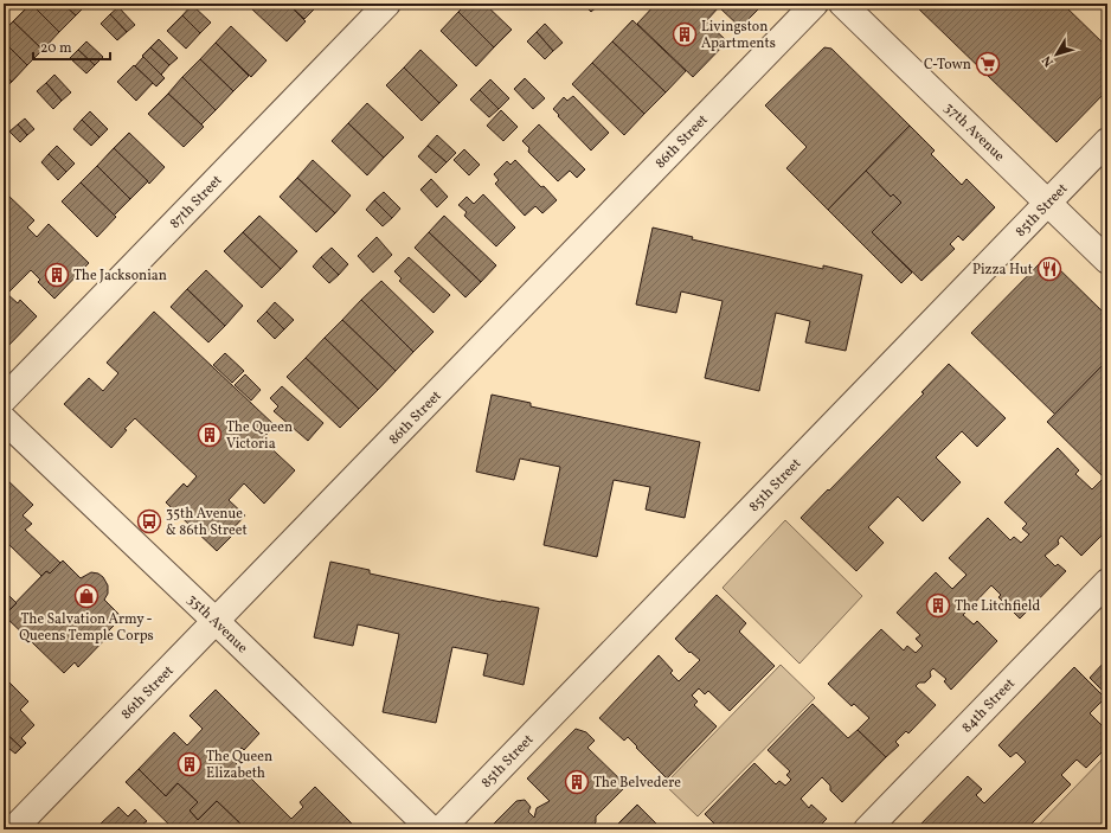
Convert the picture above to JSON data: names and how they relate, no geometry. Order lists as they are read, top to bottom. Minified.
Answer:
{"streets":{"street":["37th Avenue","86th Street","87th Street","85th Street","35th Avenue","84th Street"]},"crossings":[["37th Avenue","85th Street"],["86th Street","35th Avenue"]],"places":{"building":["Livingston Apartments","The Jacksonian","The Queen Victoria","The Litchfield","The Queen Elizabeth","The Belvedere"],"supermarket":["C-Town"],"restaurant":["Pizza Hut"],"bus stop":["35th Avenue & 86th Street"],"shop":["The Salvation Army - Queens Temple Corps"]},"scale_bar":"20 m","north":"bottom left"}
